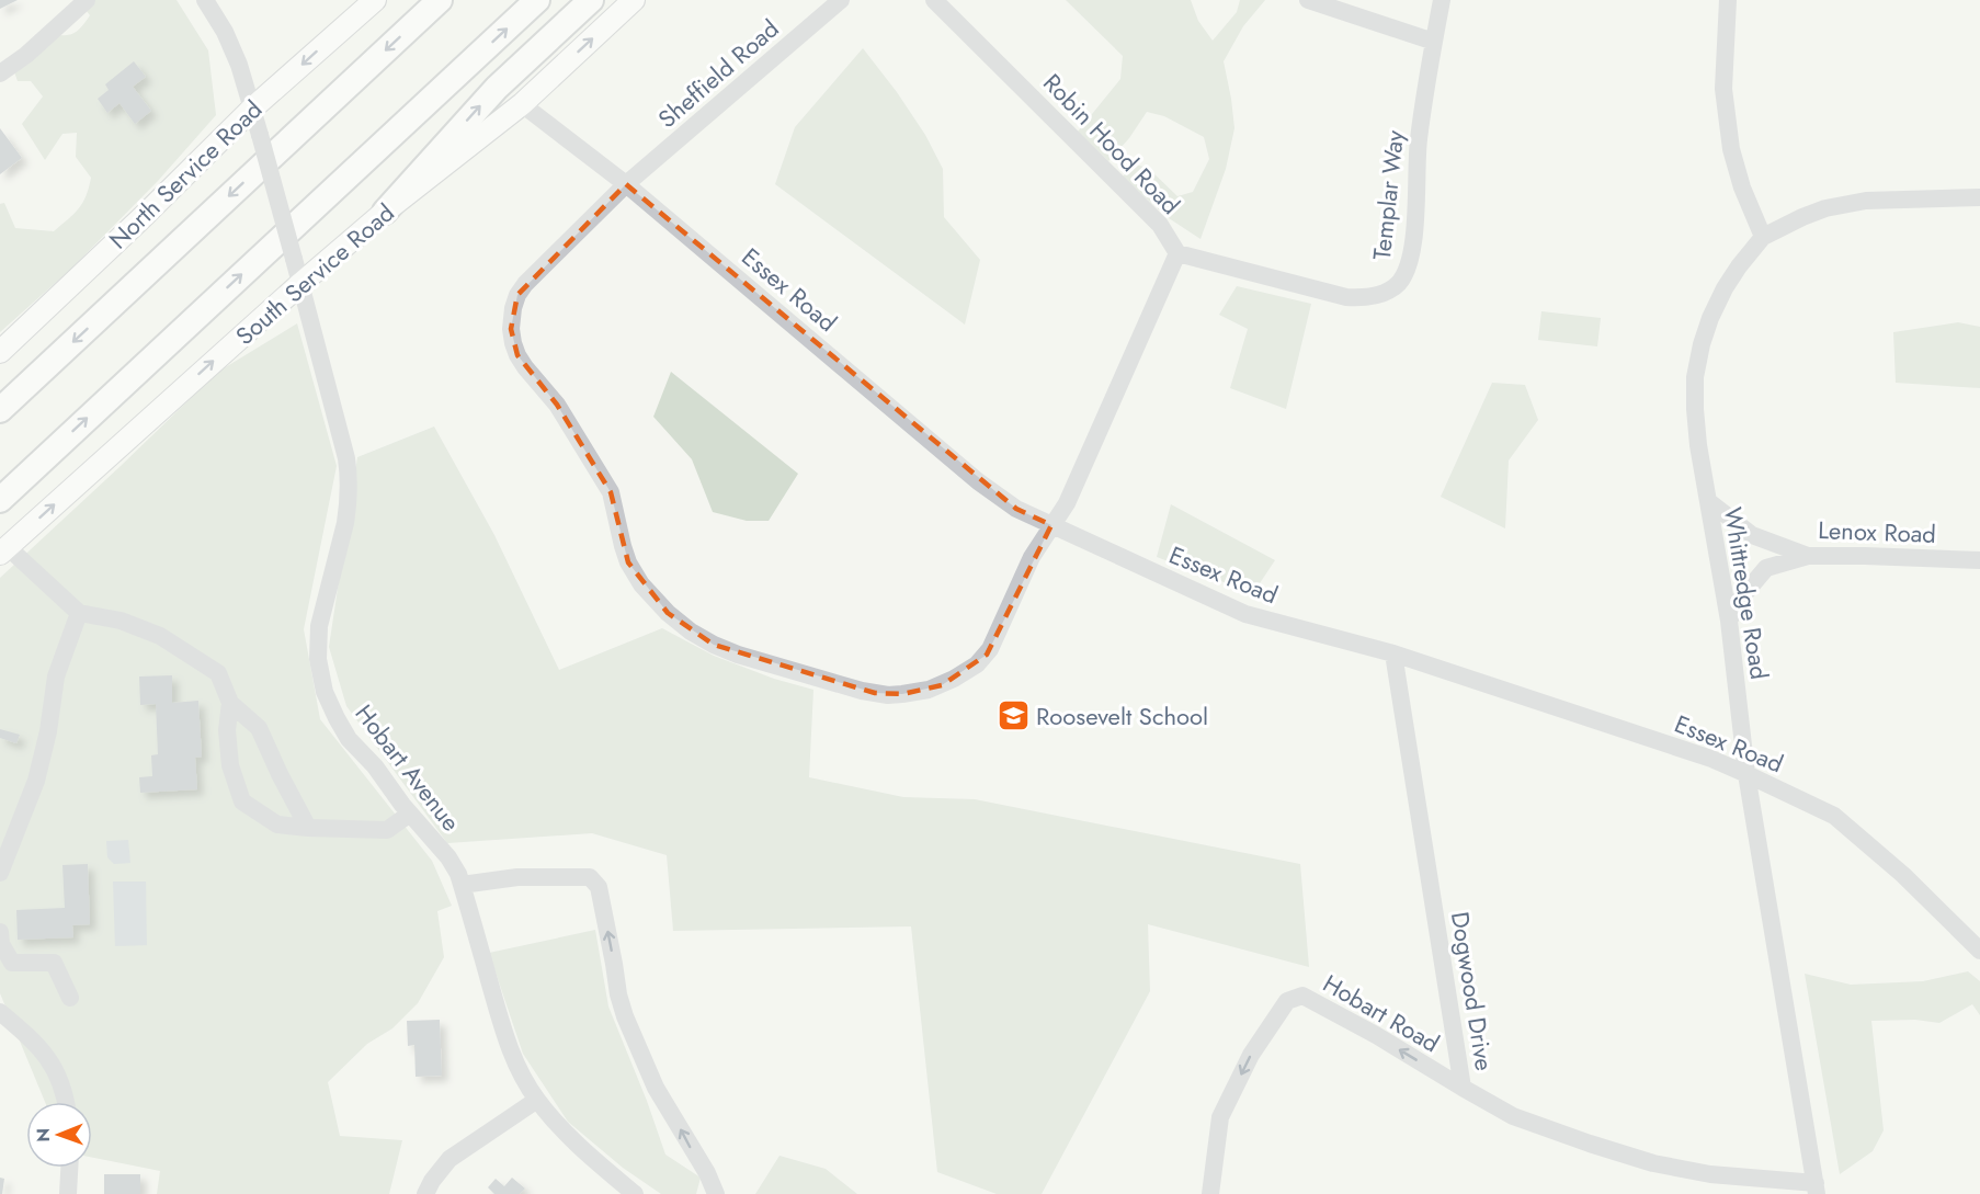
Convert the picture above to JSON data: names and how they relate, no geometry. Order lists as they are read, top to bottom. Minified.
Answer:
{"streets":{"main road":["North Service Road","South Service Road"],"street":["Sheffield Road","Robin Hood Road","Templar Way","Essex Road","Lenox Road","Whittredge Road","Hobart Avenue","Dogwood Drive","Hobart Road"]},"crossings":[["Sheffield Road","Robin Hood Road"],["Sheffield Road","Essex Road"],["Robin Hood Road","Templar Way"],["Robin Hood Road","Essex Road"],["North Service Road","Hobart Avenue"],["South Service Road","Essex Road"],["South Service Road","Hobart Avenue"],["Essex Road","Whittredge Road"],["Essex Road","Dogwood Drive"],["Lenox Road","Whittredge Road"],["Whittredge Road","Dogwood Drive"],["Dogwood Drive","Hobart Road"]],"one_way":["South Service Road"],"places":{"school or university":["Roosevelt School"]},"north":"left"}
